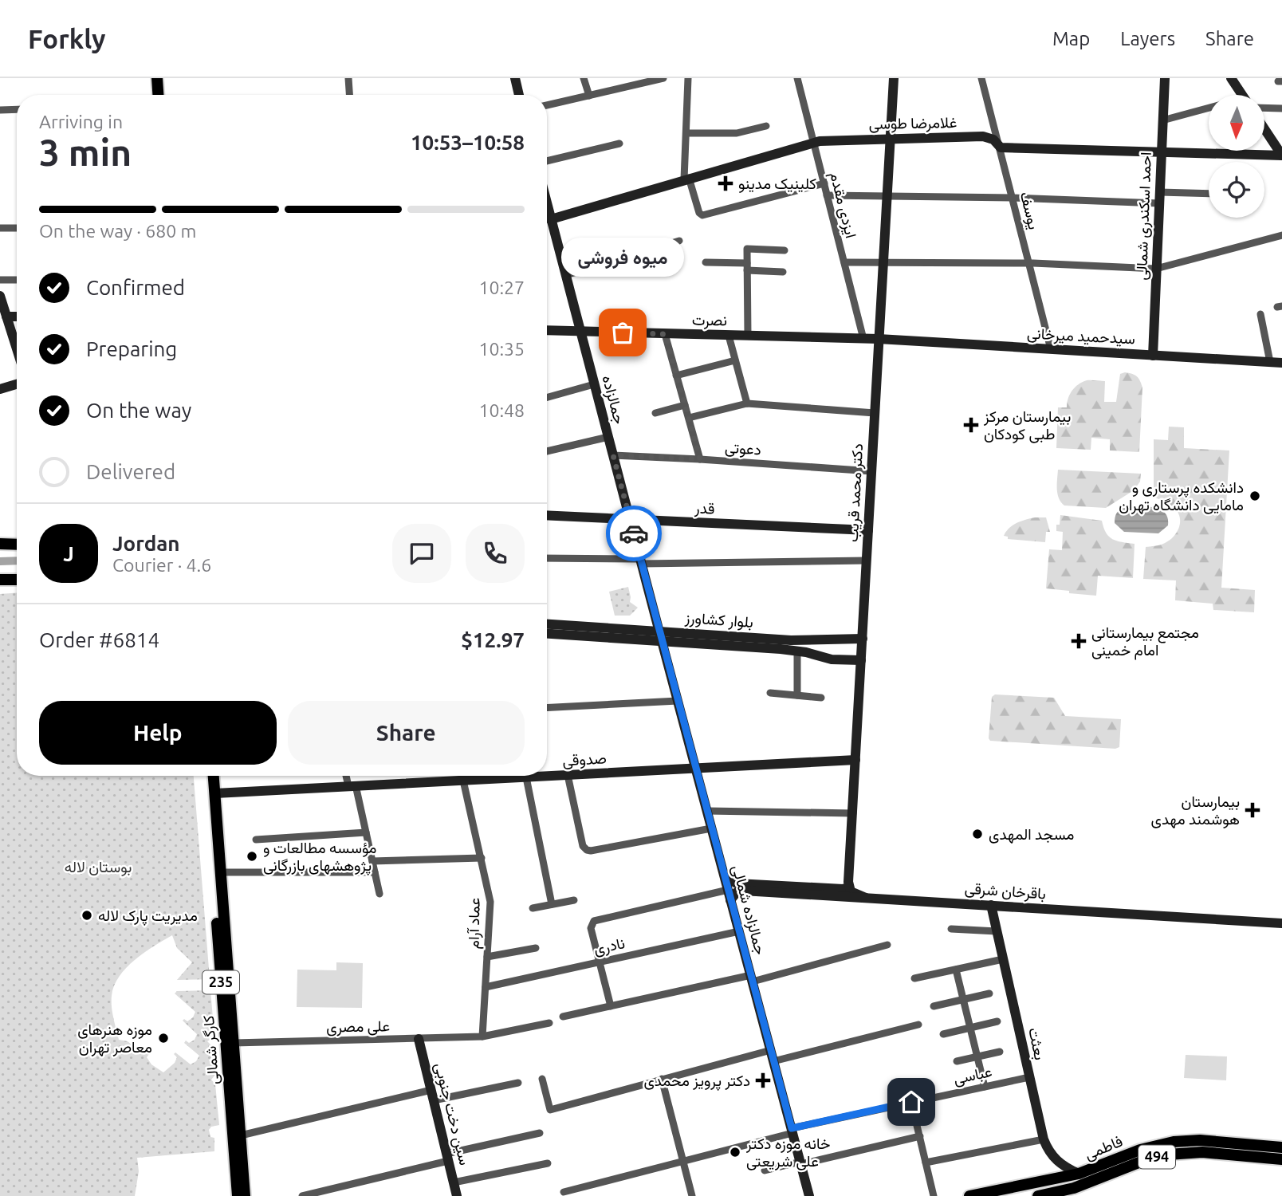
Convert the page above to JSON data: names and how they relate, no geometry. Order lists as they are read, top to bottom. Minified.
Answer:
{"streets":{"main road":["غلامرضا طوسی","احمد اسکندری شمالی","نصرت","سیدحمید میرخانی","جمالزاده","دکتر محمد قریب","قدر","بلوار کشاورز","صدوقی","باقرخان شرقی","جمالزاده شمالی","235","بعثت","کارگر شمالی","سین دخت جنوبی","فاطمی","494"],"street":["ایزدی مقدم","یوسف","دعوتی","عماد آرام","نادری","علی مصری","عباسی"]},"crossings":[["غلامرضا طوسی","ایزدی مقدم"],["غلامرضا طوسی","یوسف"],["غلامرضا طوسی","احمد اسکندری شمالی"],["غلامرضا طوسی","دکتر محمد قریب"],["ایزدی مقدم","نصرت"],["یوسف","سیدحمید میرخانی"],["احمد اسکندری شمالی","سیدحمید میرخانی"],["نصرت","سیدحمید میرخانی"],["نصرت","جمالزاده"],["نصرت","دکتر محمد قریب"],["سیدحمید میرخانی","دکتر محمد قریب"],["جمالزاده","دعوتی"],["جمالزاده","قدر"],["جمالزاده","بلوار کشاورز"],["جمالزاده","جمالزاده شمالی"],["دعوتی","دکتر محمد قریب"],["دکتر محمد قریب","قدر"],["دکتر محمد قریب","بلوار کشاورز"],["دکتر محمد قریب","صدوقی"],["بلوار کشاورز","جمالزاده شمالی"],["صدوقی","جمالزاده شمالی"],["صدوقی","عماد آرام"],["صدوقی","کارگر شمالی"],["باقرخان شرقی","جمالزاده شمالی"],["باقرخان شرقی","بعثت"],["جمالزاده شمالی","نادری"],["جمالزاده شمالی","عباسی"],["عماد آرام","نادری"],["عماد آرام","علی مصری"],["علی مصری","کارگر شمالی"],["علی مصری","سین دخت جنوبی"],["بعثت","عباسی"],["بعثت","فاطمی"]],"parks":["بوستان لاله"],"places":{"health":["کلینیک مدینو","بیمارستان مرکز طبی کودکان","مجتمع بیمارستانی امام خمینی","بیمارستان هوشمند مهدی","دکتر پرویز محمدی"],"other":["میوه فروشی","دانشکده پرستاری و مامایی دانشگاه تهران","مسجد المهدی","مؤسسه مطالعات و پژوهشهای بازرگانی","مدیریت پارک لاله","موزه هنرهای معاصر تهران","خانه موزه دکتر علی شریعتی"]},"north":"bottom","page":{"header":"Forkly","nav":["Map","Layers","Share"],"heading":["3 min","Arriving in","10:53–10:58"],"panel":["Jordan","Courier · 4.6","Order #6814","$12.97"],"bar":"On the way · 680 m","bubble":"میوه فروشی","list":[["Confirmed","10:27"],["Preparing","10:35"],["On the way","10:48"],"Delivered"],"round":"J","buttons":["Help","Share"]}}
